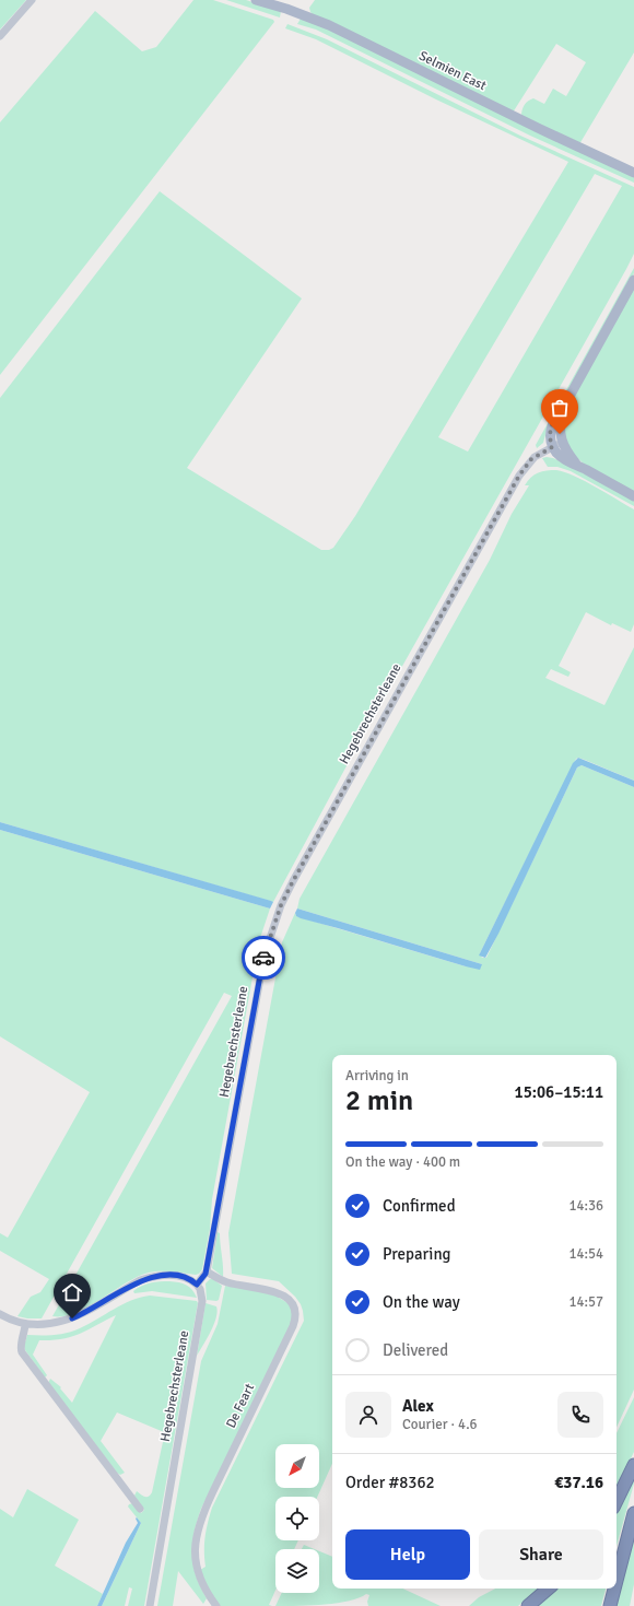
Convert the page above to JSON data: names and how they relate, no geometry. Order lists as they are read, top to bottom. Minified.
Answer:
{"streets":{"main road":["Selmien East"],"street":["Hegebrechsterleane","De Feart"]},"crossings":[["Hegebrechsterleane","De Feart"]],"north":"bottom left","page":{"heading":["2 min","Arriving in","15:06–15:11"],"panel":["Alex","Courier · 4.6","Order #8362","€37.16"],"bar":"On the way · 400 m","list":[["Confirmed","14:36"],["Preparing","14:54"],["On the way","14:57"],"Delivered"],"buttons":["Help","Share"]}}
